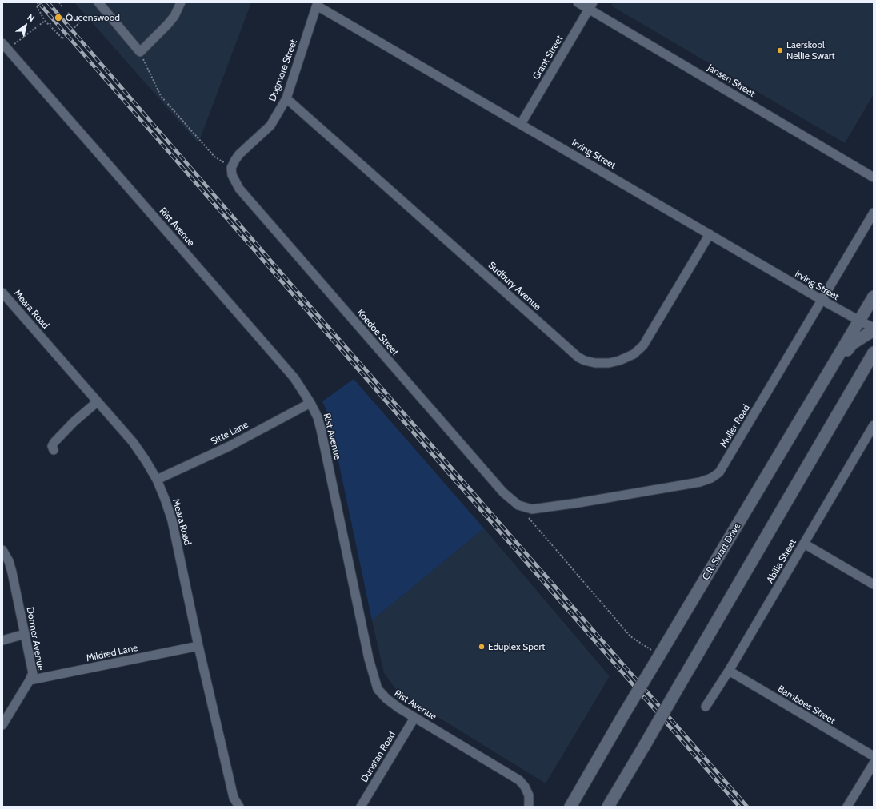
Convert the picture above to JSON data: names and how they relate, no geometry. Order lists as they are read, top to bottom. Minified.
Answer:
{"streets":{"main road":["C.R. Swart Drive"],"street":["Grant Street","Dugmore Street","Jansen Street","Irving Street","Rist Avenue","Sudbury Avenue","Meara Road","Koedoe Street","Muller Road","Sitte Lane","Abilia Street","Dormer Avenue","Mildred Lane","Bamboes Street","Dunstan Road"]},"crossings":[["Grant Street","Jansen Street"],["Grant Street","Irving Street"],["Dugmore Street","Irving Street"],["Dugmore Street","Sudbury Avenue"],["Dugmore Street","Koedoe Street"],["Irving Street","Sudbury Avenue"],["Irving Street","Muller Road"],["Irving Street","C.R. Swart Drive"],["Rist Avenue","Sitte Lane"],["Rist Avenue","Dunstan Road"],["Meara Road","Sitte Lane"],["Meara Road","Mildred Lane"],["Koedoe Street","Muller Road"],["Abilia Street","Bamboes Street"],["Dormer Avenue","Mildred Lane"]],"places":["Queenswood","Laerskool Nellie Swart","Eduplex Sport"],"north":"top right"}
